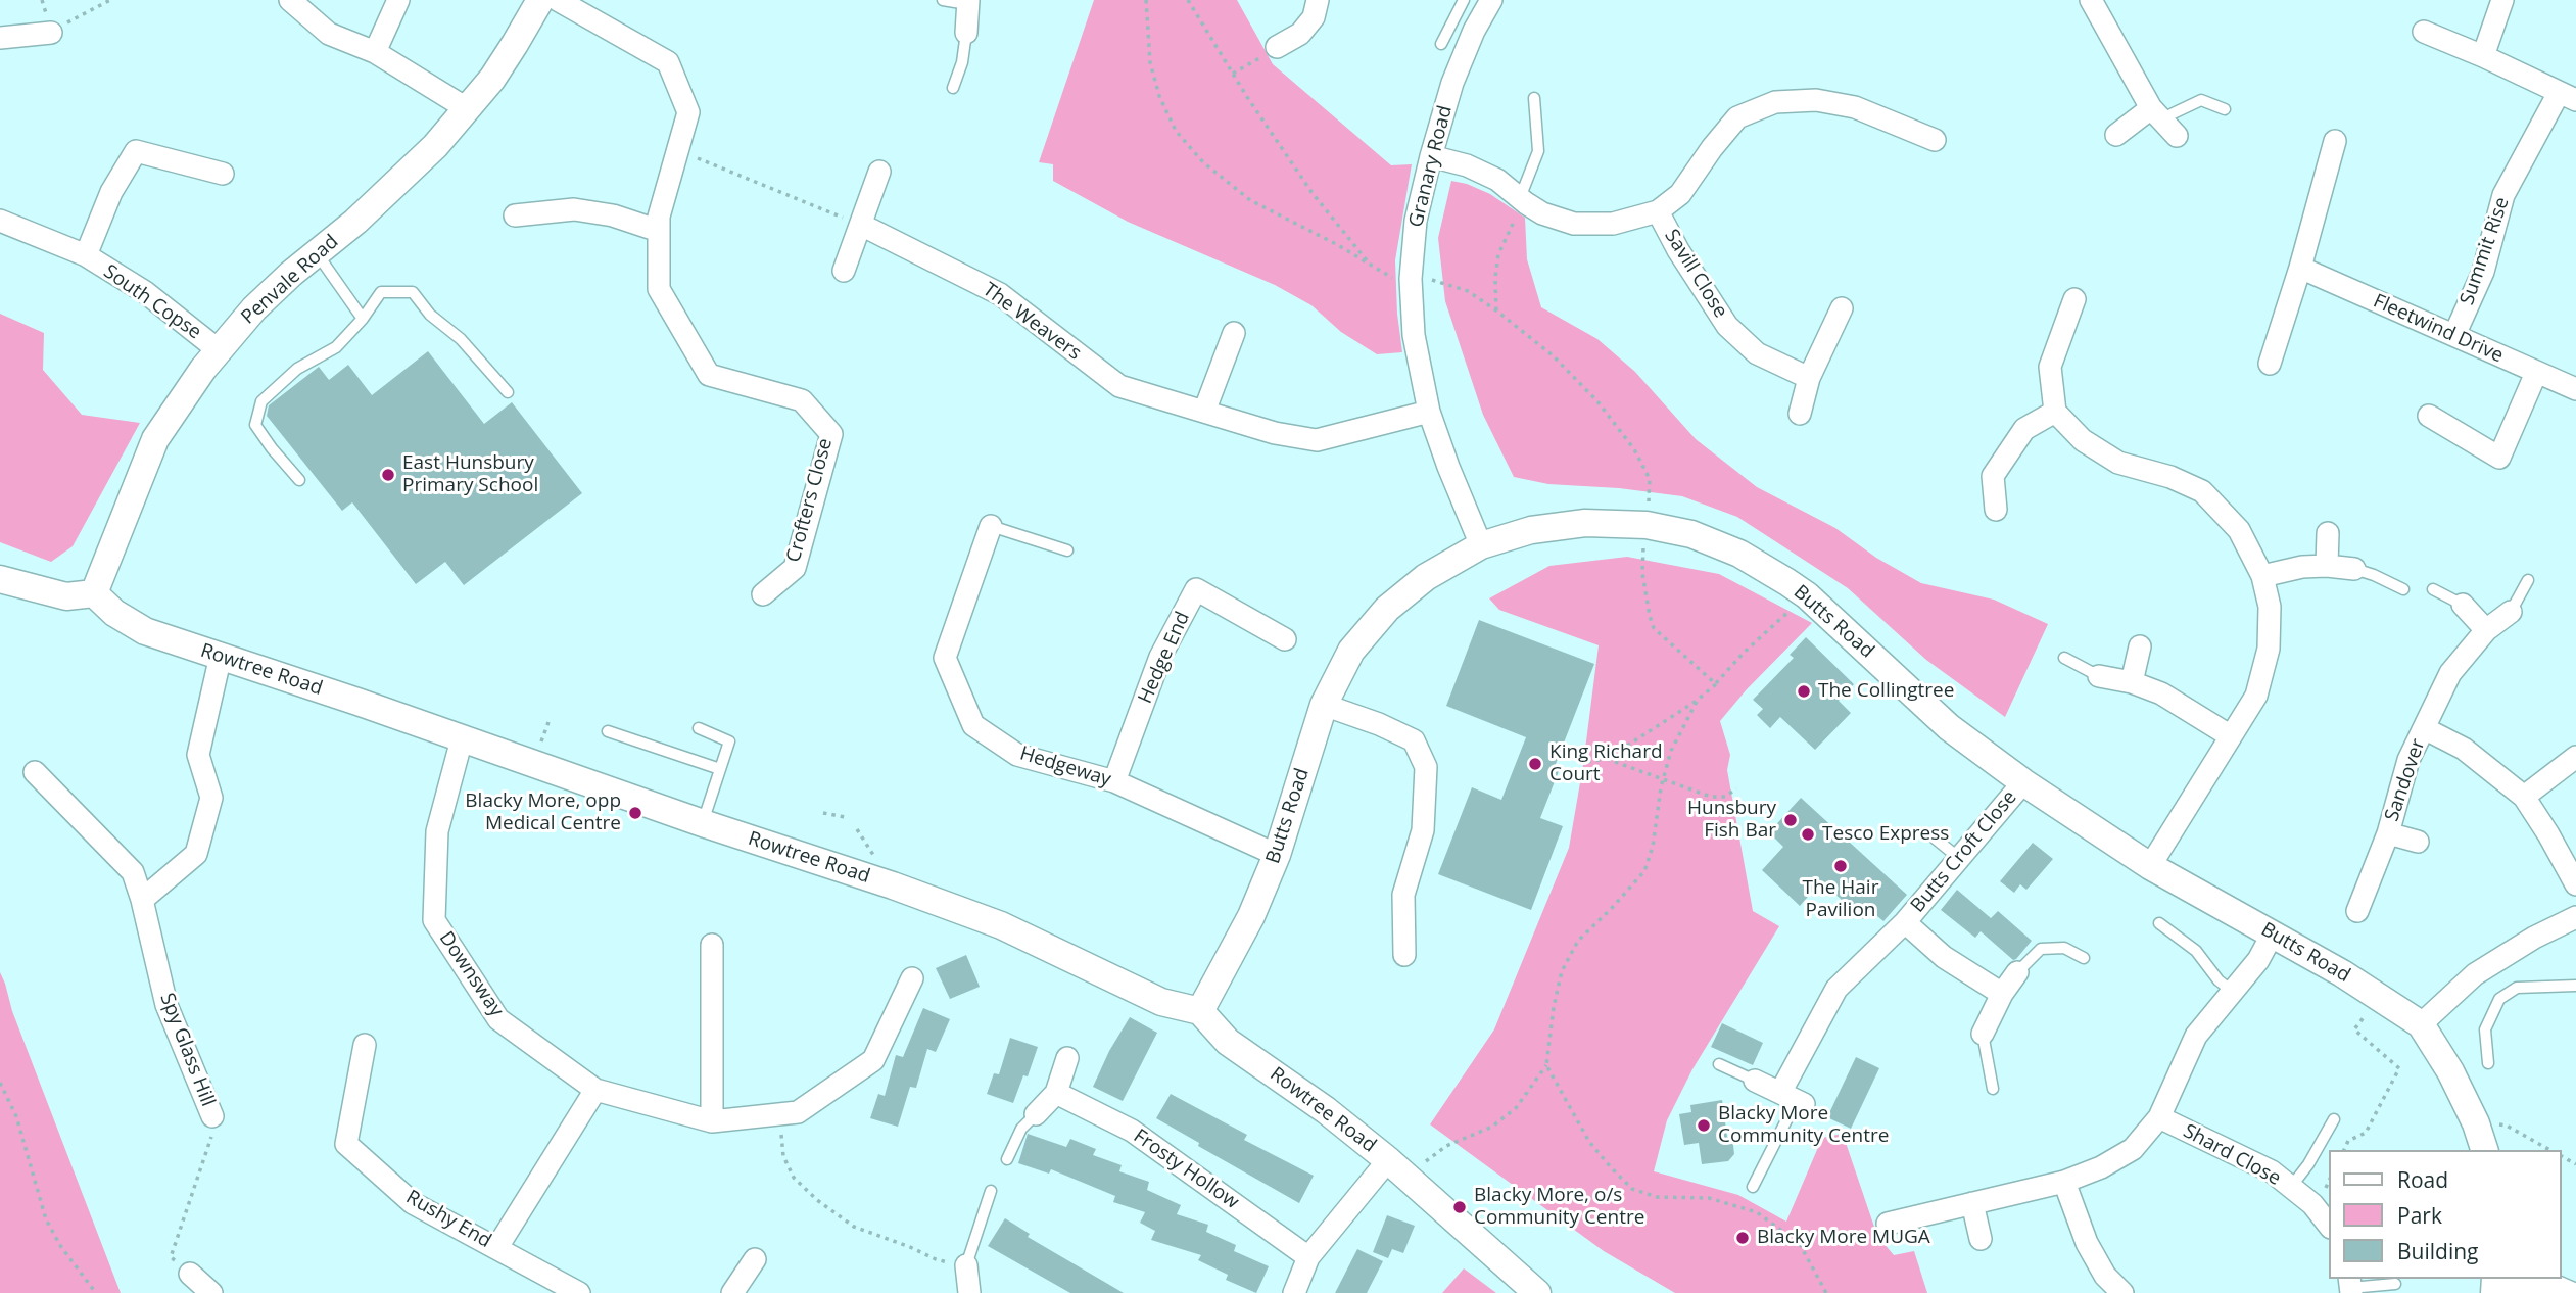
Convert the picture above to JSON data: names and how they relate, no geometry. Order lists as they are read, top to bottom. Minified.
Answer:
{"streets":{"street":["Granary Road","Summit Rise","Savill Close","Penvale Road","South Copse","The Weavers","Fleetwind Drive","Crofters Close","Butts Road","Hedge End","Rowtree Road","Hedgeway","Sandover","Butts Croft Close","Downsway","Spy Glass Hill","Shard Close","Frosty Hollow","Rushy End"]},"crossings":[["Granary Road","The Weavers"],["Granary Road","Butts Road"],["Summit Rise","Fleetwind Drive"],["Penvale Road","South Copse"],["Penvale Road","Rowtree Road"],["Butts Road","Rowtree Road"],["Butts Road","Hedgeway"],["Butts Road","Butts Croft Close"],["Hedge End","Hedgeway"],["Rowtree Road","Downsway"],["Downsway","Rushy End"]],"places":["East Hunsbury Primary School","The Collingtree","King Richard Court","Blacky More, opp Medical Centre","Hunsbury Fish Bar","Tesco Express","The Hair Pavilion","Blacky More Community Centre","Blacky More, o/s Community Centre","Blacky More MUGA"],"legend":["Road","Park","Building"]}
